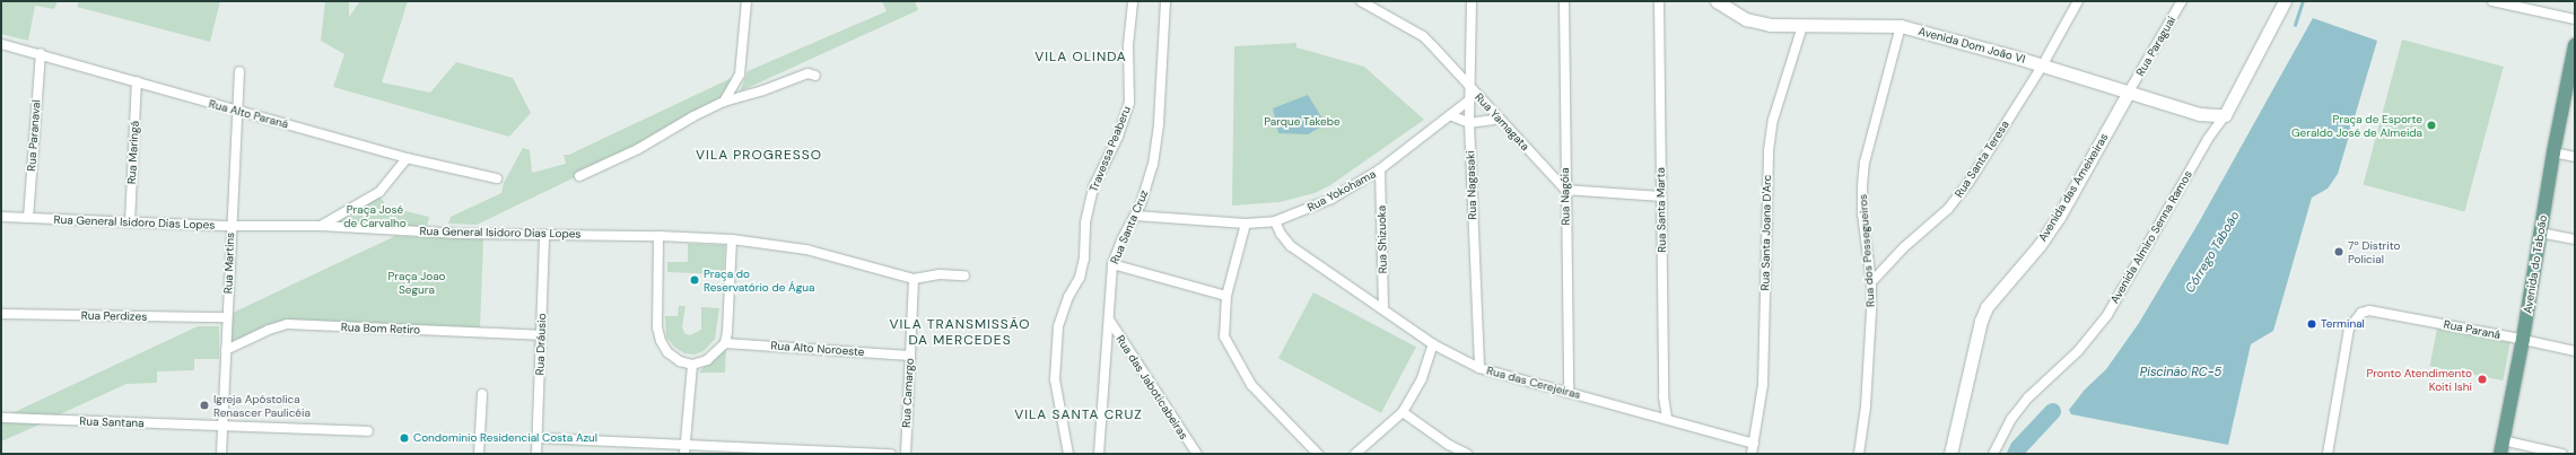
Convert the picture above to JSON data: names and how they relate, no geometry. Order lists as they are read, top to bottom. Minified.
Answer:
{"streets":{"main road":["Avenida do Taboão"],"street":["Avenida Dom João VI","Rua Paraguai","Rua Alto Paraná","Rua Yamagata","Rua Paranaval","Travessa Peaberu","Rua Maringá","Rua Santa Teresa","Rua Nagasaki","Avenida das Ameixeiras","Rua Yokohama","Rua Nagóia","Rua Santa Marta","Rua General Isidoro Dias Lopes","Rua Santa Cruz","Rua Santa Joana D'Arc","Avenida Almiro Senna Ramos","Rua Shizuoka","Rua dos Pessegueiros","Rua Martins","Rua Perdizes","Rua Bom Retiro","Rua Paraná","Rua Dráusio","Rua Alto Noroeste","Rua das Cerejeiras","Rua das Jaboticabeiras","Rua Camargo","Rua Santana"]},"crossings":[["Avenida Dom João VI","Rua Paraguai"],["Avenida Dom João VI","Rua Santa Teresa"],["Avenida Dom João VI","Avenida das Ameixeiras"],["Avenida Dom João VI","Rua Santa Joana D'Arc"],["Avenida Dom João VI","Avenida Almiro Senna Ramos"],["Avenida Dom João VI","Rua dos Pessegueiros"],["Rua Paraguai","Avenida das Ameixeiras"],["Rua Alto Paraná","Rua Paranaval"],["Rua Alto Paraná","Rua Maringá"],["Rua Alto Paraná","Rua Martins"],["Rua Yamagata","Rua Nagasaki"],["Rua Yamagata","Rua Nagóia"],["Rua Paranaval","Rua General Isidoro Dias Lopes"],["Rua Maringá","Rua General Isidoro Dias Lopes"],["Rua Santa Teresa","Rua dos Pessegueiros"],["Rua Nagasaki","Rua Yokohama"],["Rua Nagasaki","Rua das Cerejeiras"],["Rua Yokohama","Rua Santa Cruz"],["Rua Yokohama","Rua Shizuoka"],["Rua Yokohama","Rua das Cerejeiras"],["Rua Nagóia","Rua das Cerejeiras"],["Rua Santa Marta","Rua das Cerejeiras"],["Rua General Isidoro Dias Lopes","Rua Martins"],["Rua General Isidoro Dias Lopes","Rua Dráusio"],["Rua General Isidoro Dias Lopes","Rua Camargo"],["Rua Santa Cruz","Rua das Jaboticabeiras"],["Rua Santa Joana D'Arc","Rua das Cerejeiras"],["Rua Shizuoka","Rua das Cerejeiras"],["Rua Martins","Rua Perdizes"],["Rua Martins","Rua Bom Retiro"],["Rua Martins","Rua Santana"],["Avenida do Taboão","Rua Paraná"],["Rua Bom Retiro","Rua Dráusio"],["Rua Alto Noroeste","Rua Camargo"]],"districts":["VILA OLINDA","VILA PROGRESSO","VILA TRANSMISSÃO DA MERCEDES","VILA SANTA CRUZ"],"water":["Córrego Taboão","Piscinão RC-5"],"parks":["Parque Takebe","Praça José de Carvalho","Praça Joao Segura"],"places":["Praça de Esporte Geraldo José de Almeida","7º Distrito Policial","Praça do Reservatório de Água","Terminal","Pronto Atendimento Koiti Ishi","Igreja Apóstolica Renascer Paulicéia","Condominio Residencial Costa Azul"]}
